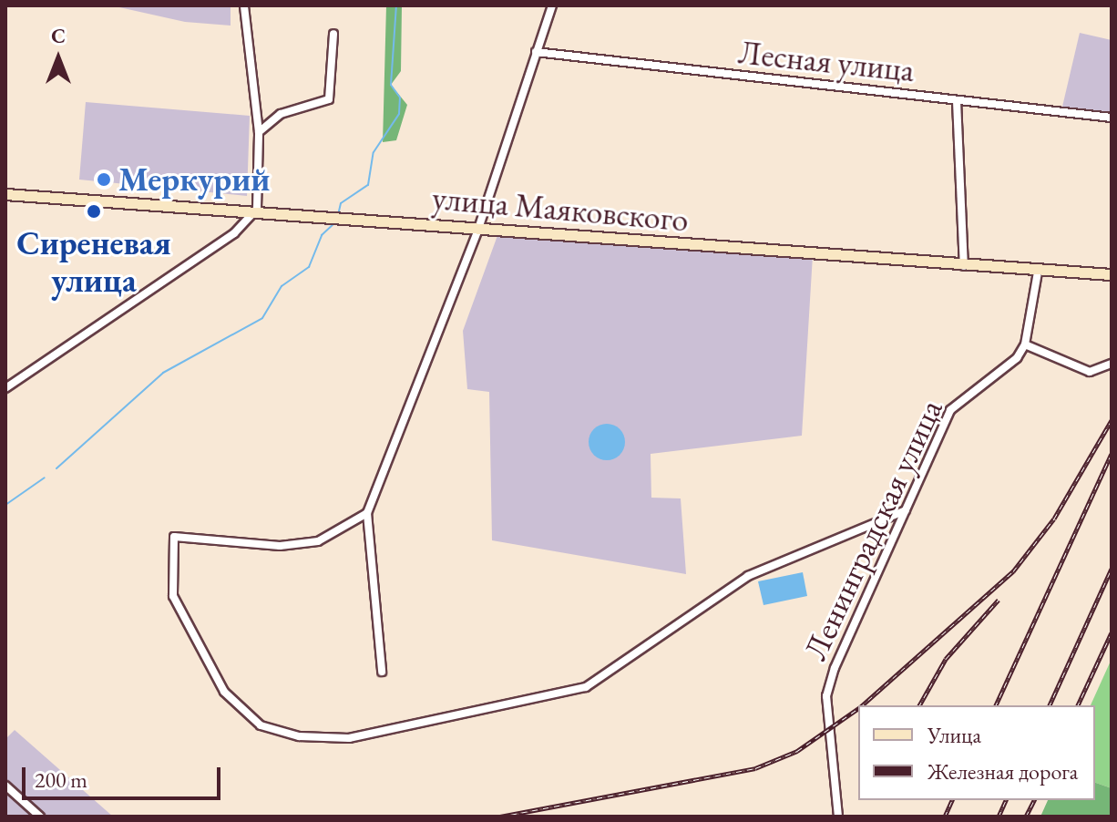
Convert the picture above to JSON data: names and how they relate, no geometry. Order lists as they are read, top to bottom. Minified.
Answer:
{"streets":{"street":["Лесная улица","улица Маяковского","Ленинградская улица"]},"places":["Меркурий","Сиреневая улица"],"legend":["Улица","Железная дорога"],"scale_bar":"200 m","north":"top"}
